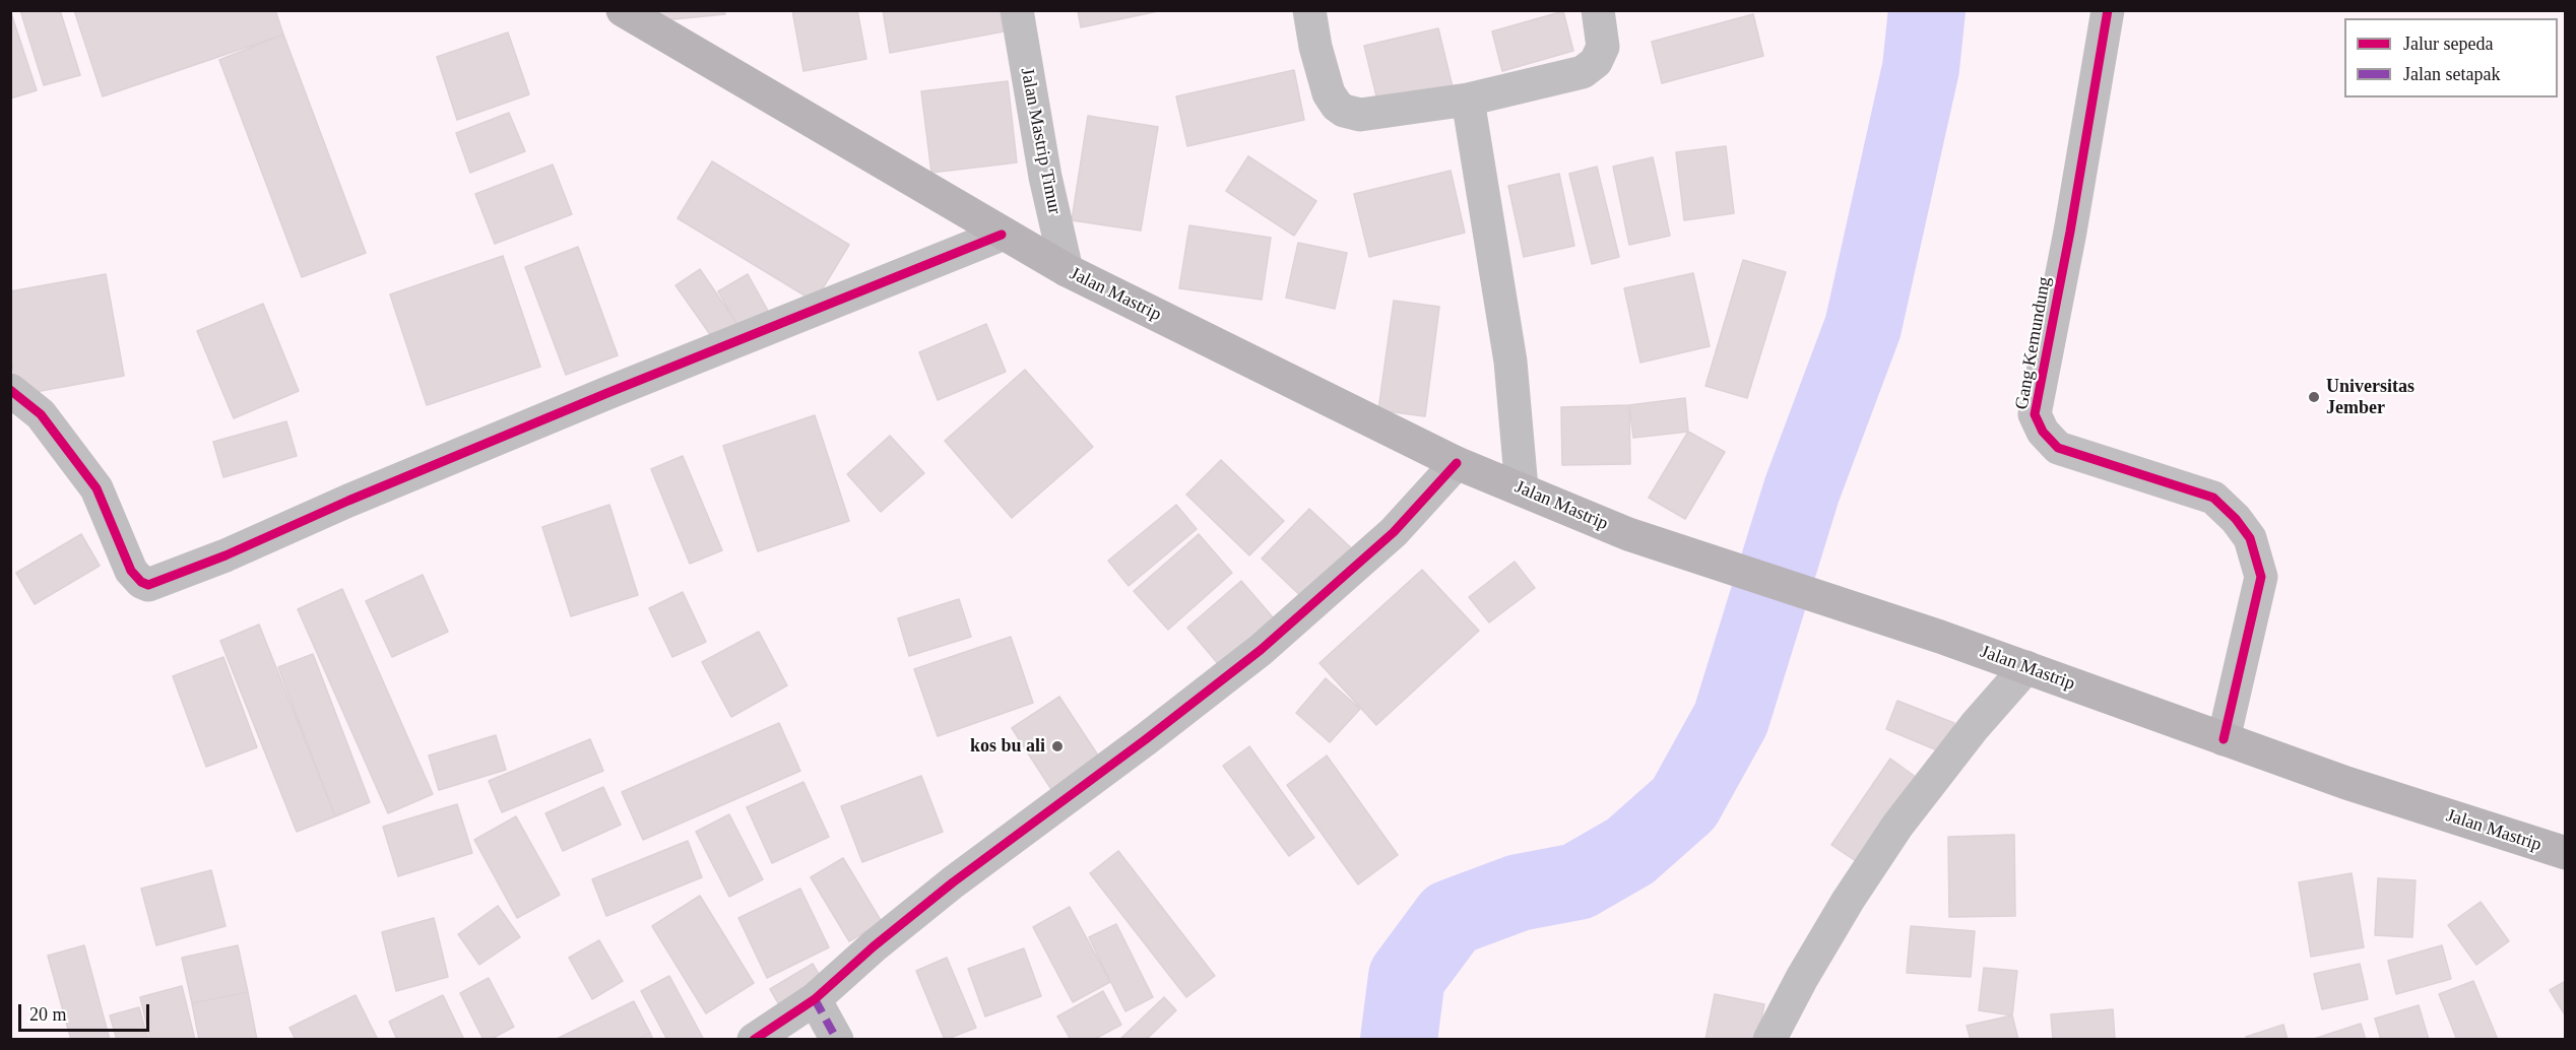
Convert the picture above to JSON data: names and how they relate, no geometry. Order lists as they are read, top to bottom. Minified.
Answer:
{"streets":{"main road":["Jalan Mastrip"],"street":["Jalan Mastrip Timur","Gang Kemundung"]},"crossings":[["Jalan Mastrip Timur","Jalan Mastrip"],["Jalan Mastrip","Gang Kemundung"]],"places":["Universitas Jember","kos bu ali"],"legend":["Jalur sepeda","Jalan setapak"],"scale_bar":"20 m"}
